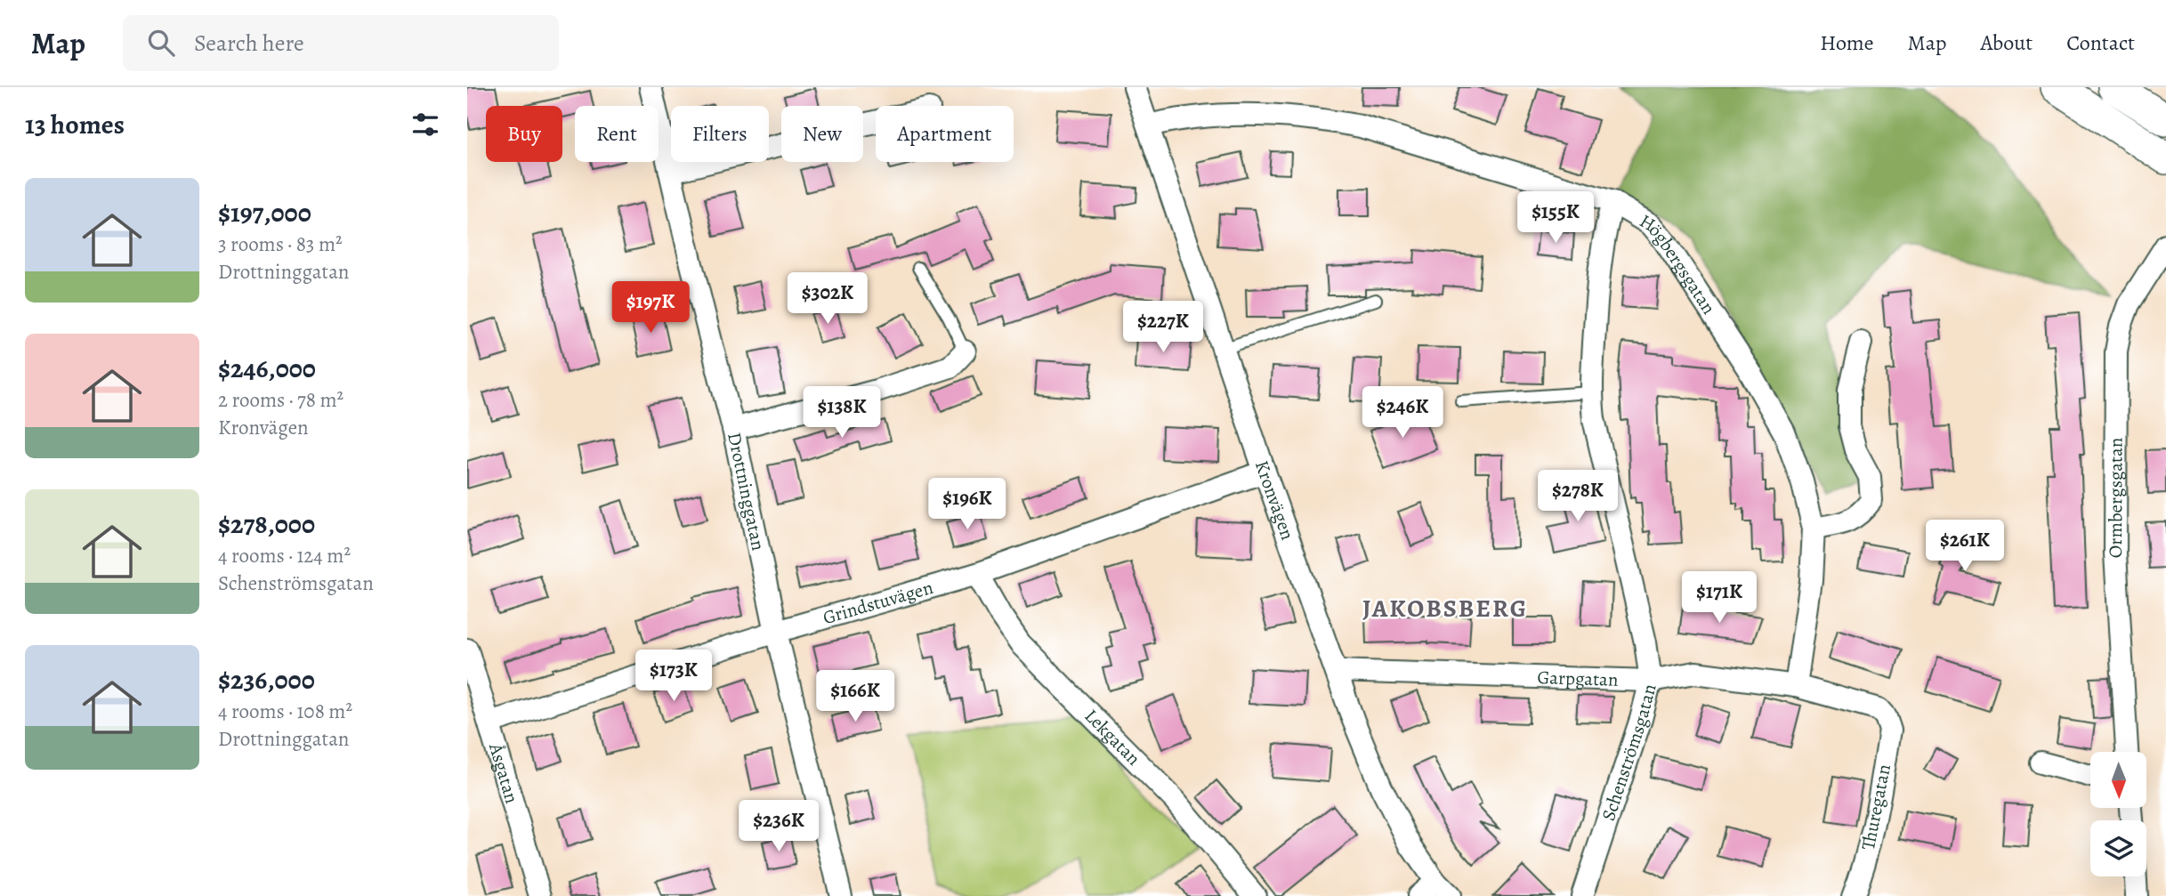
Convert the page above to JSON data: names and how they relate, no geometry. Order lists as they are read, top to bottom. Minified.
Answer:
{"streets":{"street":["Högbergsgatan","Drottninggatan","Ormbergsgatan","Kronvägen","Grindstuvägen","Garpgatan","Lekgatan","Schenströmsgatan","Åsgatan","Thuregatan"]},"crossings":[["Högbergsgatan","Kronvägen"],["Högbergsgatan","Garpgatan"],["Högbergsgatan","Schenströmsgatan"],["Drottninggatan","Grindstuvägen"],["Kronvägen","Grindstuvägen"],["Kronvägen","Garpgatan"],["Grindstuvägen","Lekgatan"],["Grindstuvägen","Åsgatan"],["Garpgatan","Schenströmsgatan"],["Garpgatan","Thuregatan"]],"districts":["JAKOBSBERG"],"north":"bottom","page":{"header":"Map","search":"Search here","nav":["Home","Map","About","Contact"],"heading":"13 homes","chip":["Buy","Rent","Filters","New","Apartment"],"list":[{"name":"$197,000","note":"3 rooms · 83 m² · Drottninggatan"},{"name":"$246,000","note":"2 rooms · 78 m² · Kronvägen"},{"name":"$278,000","note":"4 rooms · 124 m² · Schenströmsgatan"},{"name":"$236,000","note":"4 rooms · 108 m² · Drottninggatan"}],"price":["$155K","$302K","$197K","$227K","$138K","$246K","$278K","$196K","$261K","$171K","$173K","$166K","$236K"]}}
